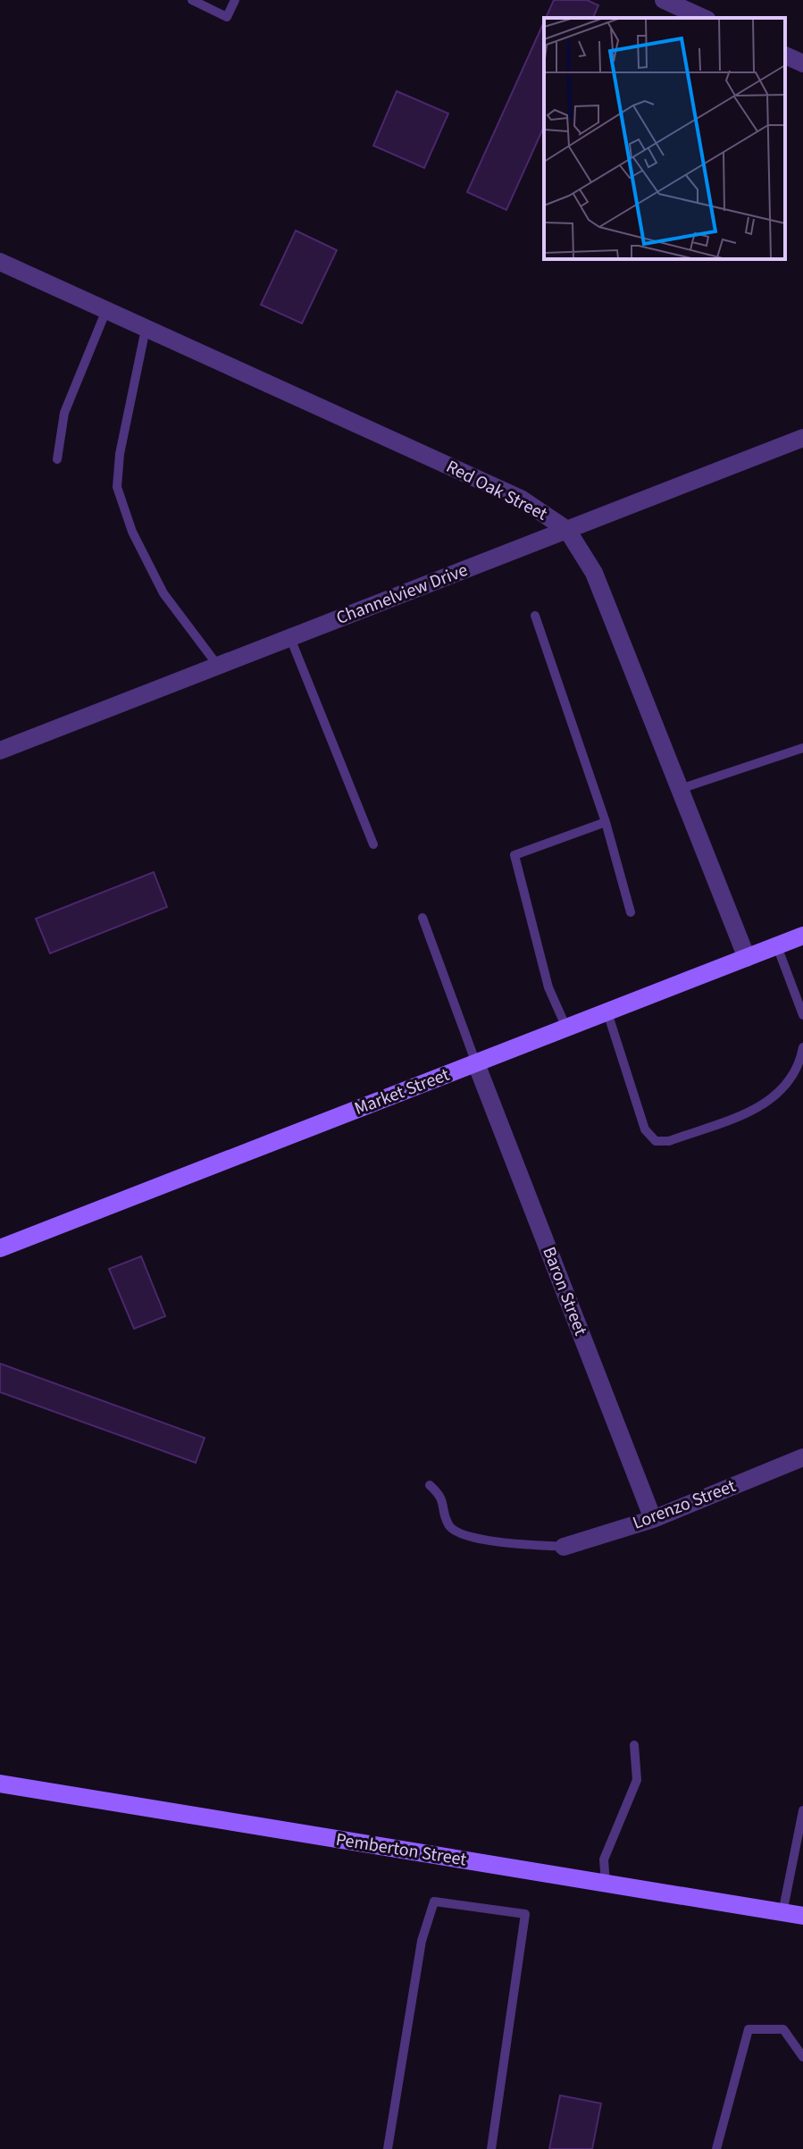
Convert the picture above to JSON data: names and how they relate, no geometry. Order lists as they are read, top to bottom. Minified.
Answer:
{"streets":{"street":["Red Oak Street","Channelview Drive","Market Street","Baron Street","Lorenzo Street","Pemberton Street"]},"crossings":[["Red Oak Street","Channelview Drive"],["Red Oak Street","Market Street"],["Market Street","Baron Street"],["Baron Street","Lorenzo Street"]]}
